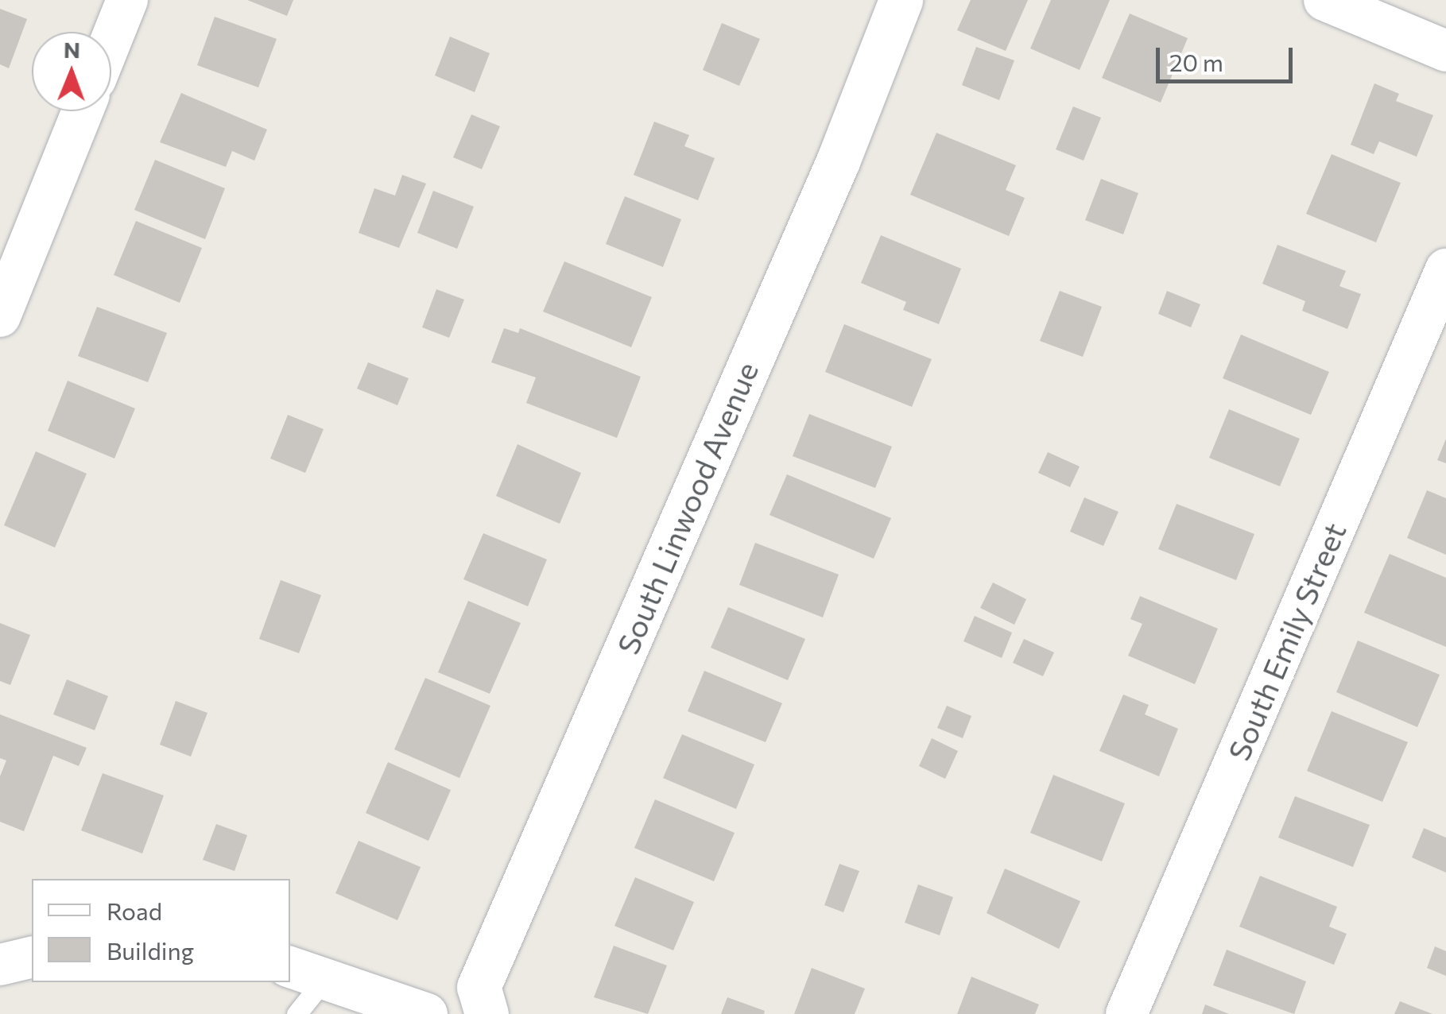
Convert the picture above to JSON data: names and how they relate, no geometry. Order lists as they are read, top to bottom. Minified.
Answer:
{"streets":{"street":["South Linwood Avenue","South Emily Street"]},"legend":["Road","Building"],"scale_bar":"20 m","north":"top"}
